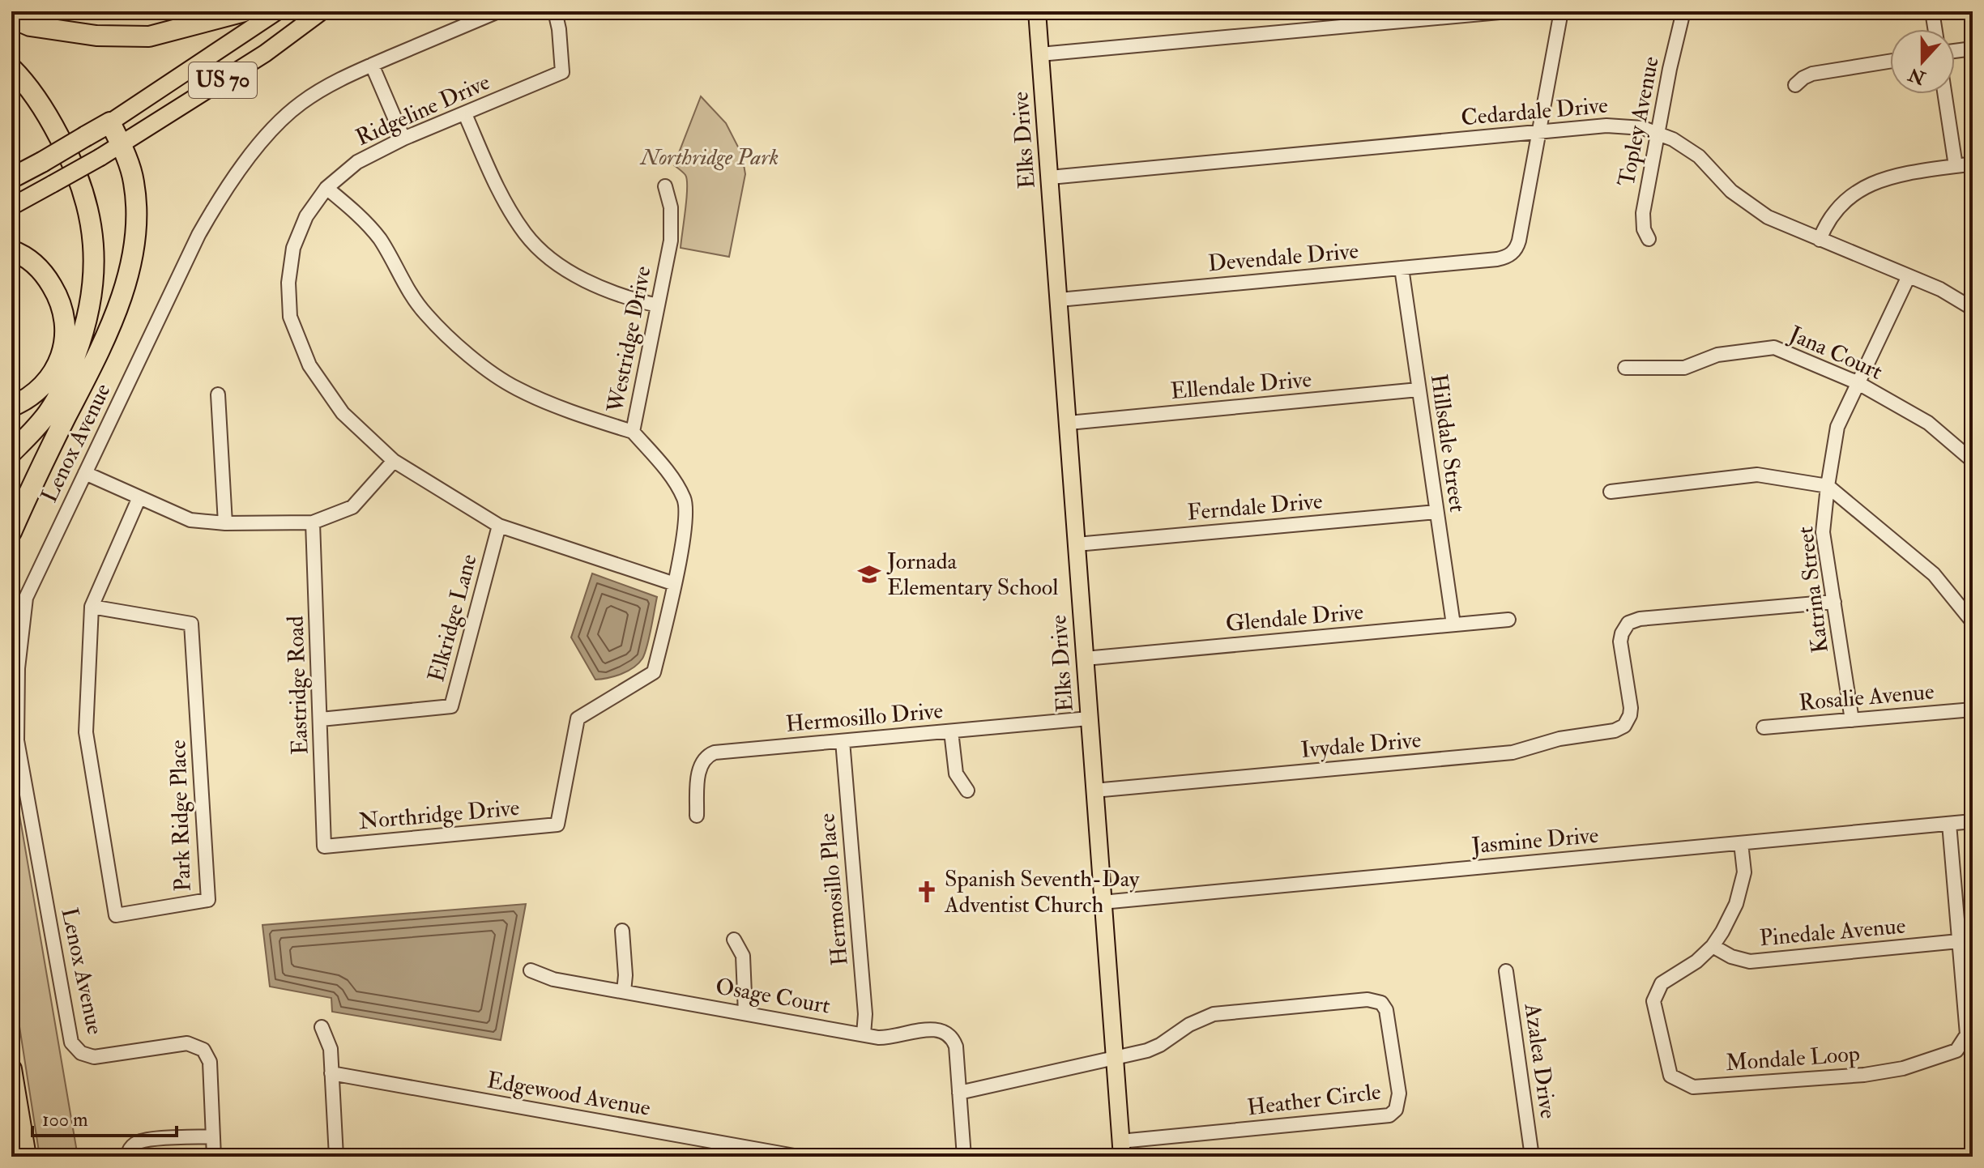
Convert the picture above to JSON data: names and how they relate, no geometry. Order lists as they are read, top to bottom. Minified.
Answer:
{"streets":{"highway":["US 70"],"main road":["Elks Drive"],"street":["Ridgeline Drive","Cedardale Drive","Topley Avenue","Devendale Drive","Westridge Drive","Jana Court","Ellendale Drive","Lenox Avenue","Hillsdale Street","Ferndale Drive","Katrina Street","Elkridge Lane","Glendale Drive","Eastridge Road","Rosalie Avenue","Hermosillo Drive","Ivydale Drive","Northridge Drive","Park Ridge Place","Jasmine Drive","Hermosillo Place","Pinedale Avenue","Osage Court","Mondale Loop","Azalea Drive","Edgewood Avenue","Heather Circle"]},"crossings":[["Ridgeline Drive","Westridge Drive"],["Ridgeline Drive","Elkridge Lane"],["Cedardale Drive","Topley Avenue"],["Cedardale Drive","Elks Drive"],["Cedardale Drive","Devendale Drive"],["Cedardale Drive","Katrina Street"],["Elks Drive","Devendale Drive"],["Elks Drive","Ellendale Drive"],["Elks Drive","Ferndale Drive"],["Elks Drive","Glendale Drive"],["Elks Drive","Hermosillo Drive"],["Elks Drive","Ivydale Drive"],["Elks Drive","Jasmine Drive"],["Elks Drive","Heather Circle"],["Devendale Drive","Hillsdale Street"],["Westridge Drive","Northridge Drive"],["Jana Court","Katrina Street"],["Ellendale Drive","Hillsdale Street"],["Hillsdale Street","Ferndale Drive"],["Hillsdale Street","Glendale Drive"],["Katrina Street","Rosalie Avenue"],["Katrina Street","Ivydale Drive"],["Elkridge Lane","Eastridge Road"],["Eastridge Road","Northridge Drive"],["Hermosillo Drive","Hermosillo Place"],["Jasmine Drive","Mondale Loop"],["Hermosillo Place","Osage Court"],["Pinedale Avenue","Mondale Loop"],["Osage Court","Heather Circle"]],"parks":["Northridge Park"],"places":{"school or university":["Jornada Elementary School"],"church":["Spanish Seventh-Day Adventist Church"]},"scale_bar":"100 m","north":"bottom"}
